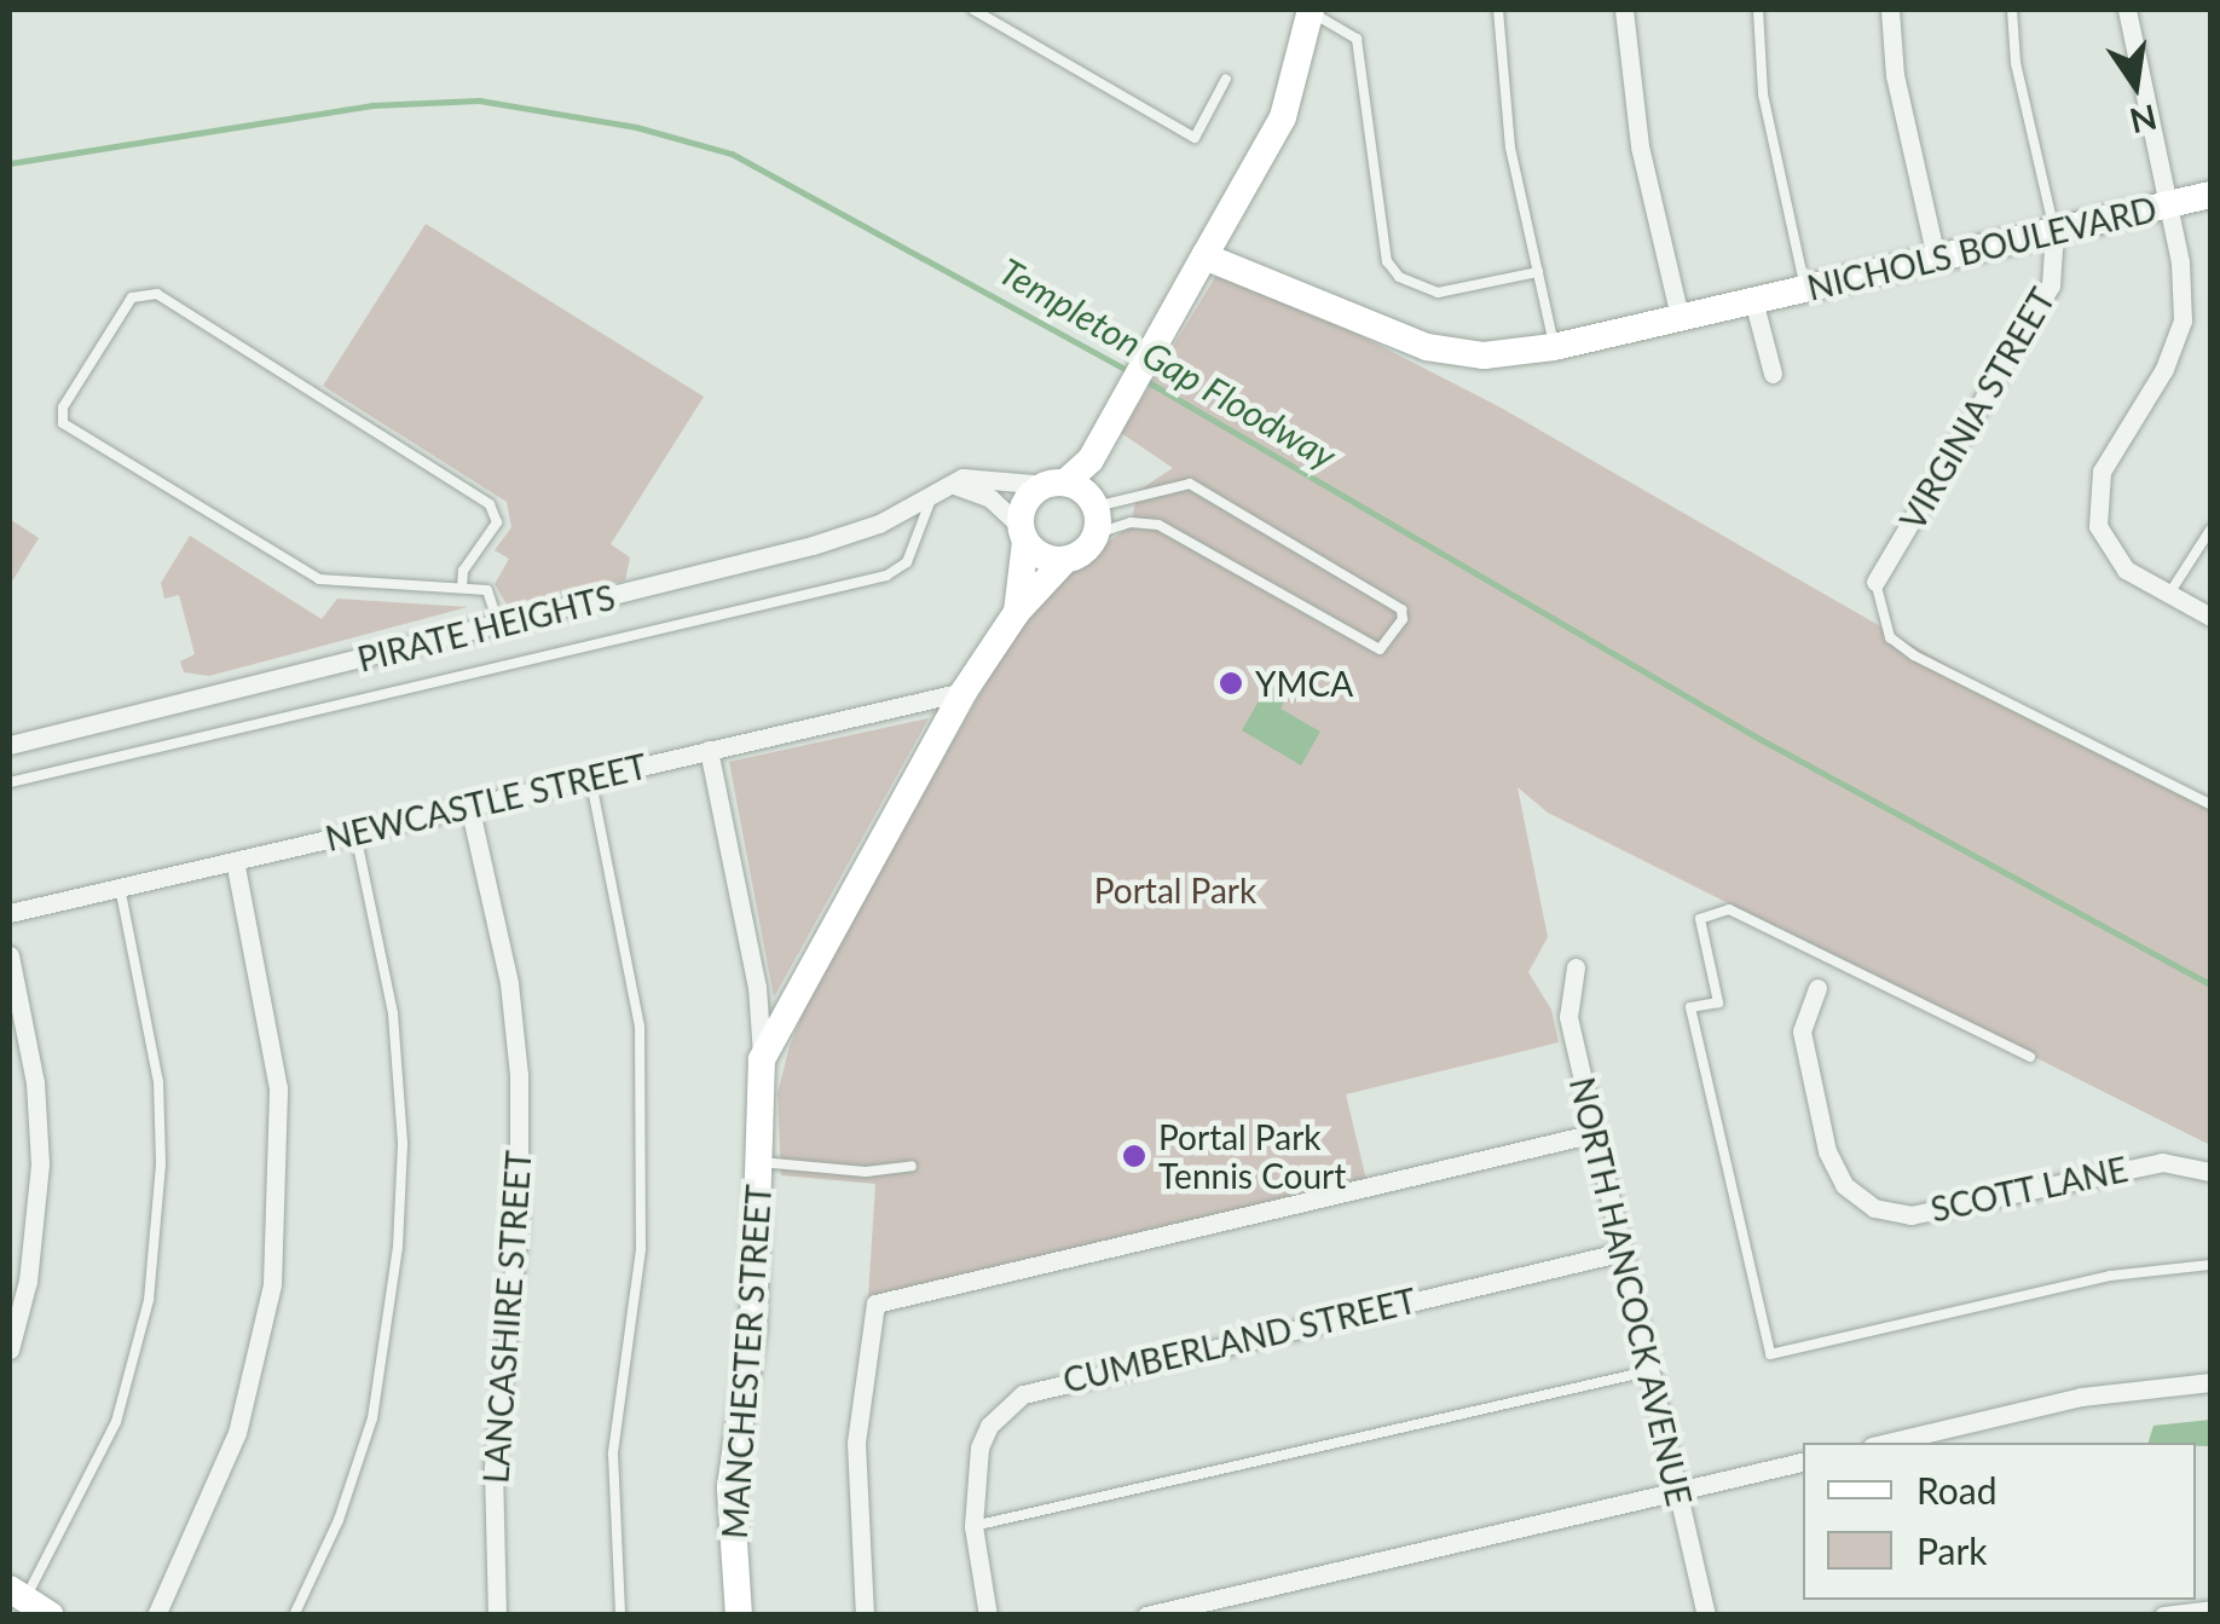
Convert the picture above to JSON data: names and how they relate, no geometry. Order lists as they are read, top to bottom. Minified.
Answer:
{"streets":{"street":["NICHOLS BOULEVARD","VIRGINIA STREET","PIRATE HEIGHTS","NEWCASTLE STREET","SCOTT LANE","NORTH HANCOCK AVENUE","LANCASHIRE STREET","CUMBERLAND STREET","MANCHESTER STREET"]},"crossings":[["NICHOLS BOULEVARD","VIRGINIA STREET"],["NEWCASTLE STREET","LANCASHIRE STREET"],["NEWCASTLE STREET","MANCHESTER STREET"],["NORTH HANCOCK AVENUE","CUMBERLAND STREET"]],"water":["Templeton Gap Floodway"],"parks":["Portal Park"],"places":["YMCA","Portal Park Tennis Court"],"legend":["Road","Park"],"north":"bottom"}
